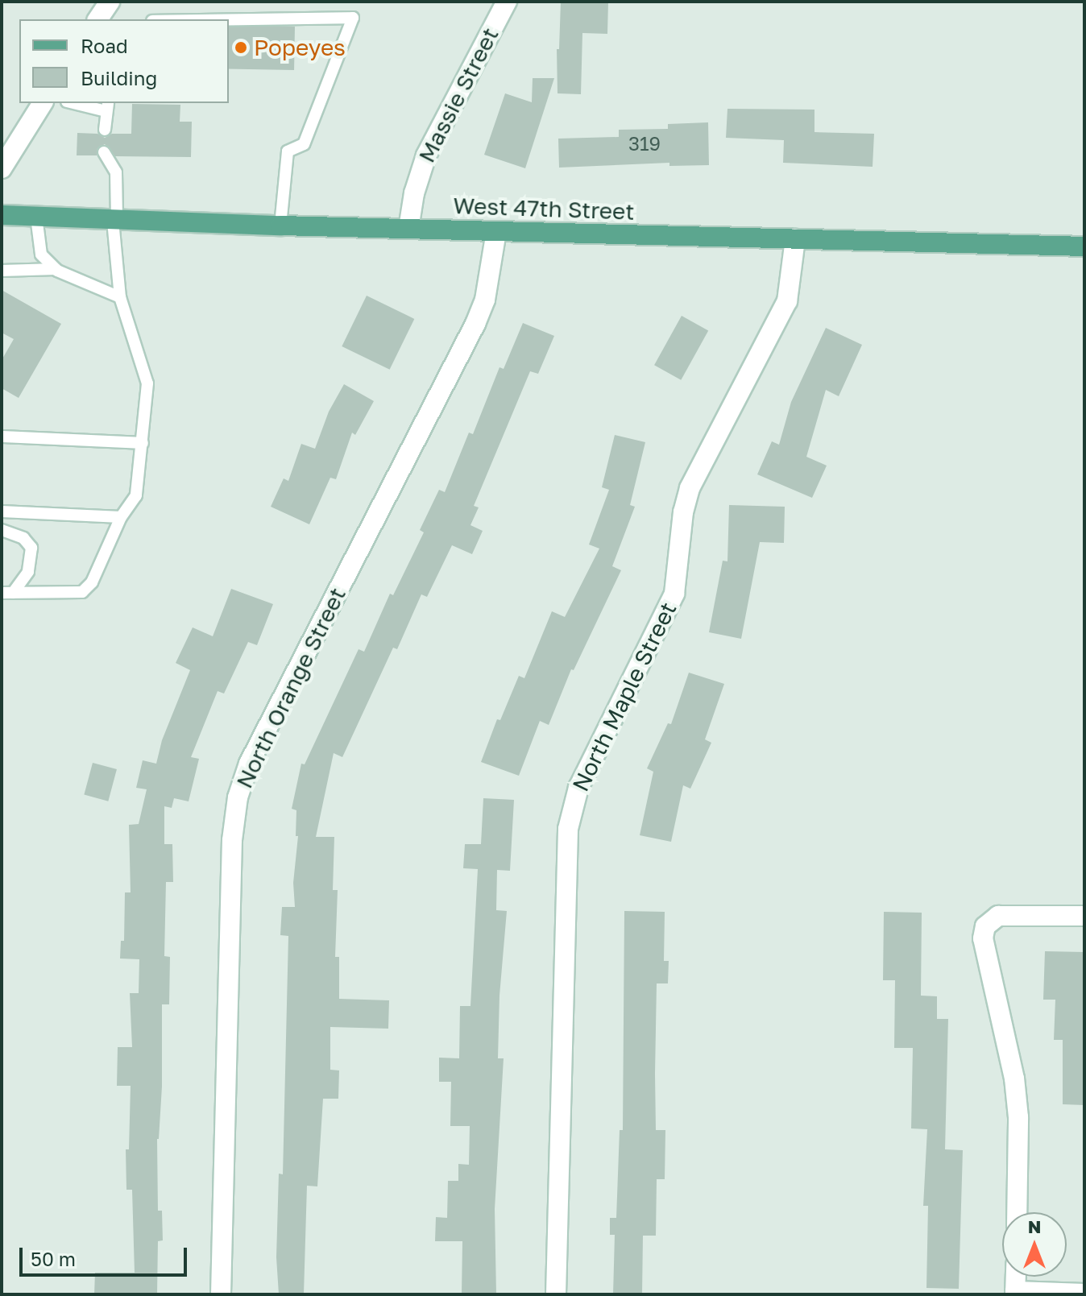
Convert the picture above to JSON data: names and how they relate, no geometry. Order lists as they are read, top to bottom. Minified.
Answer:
{"streets":{"main road":["West 47th Street"],"street":["Massie Street","North Orange Street","North Maple Street"]},"crossings":[["Massie Street","West 47th Street"],["West 47th Street","North Orange Street"],["West 47th Street","North Maple Street"]],"places":["Popeyes"],"house_numbers":["319"],"legend":["Road","Building"],"scale_bar":"50 m","north":"top"}
